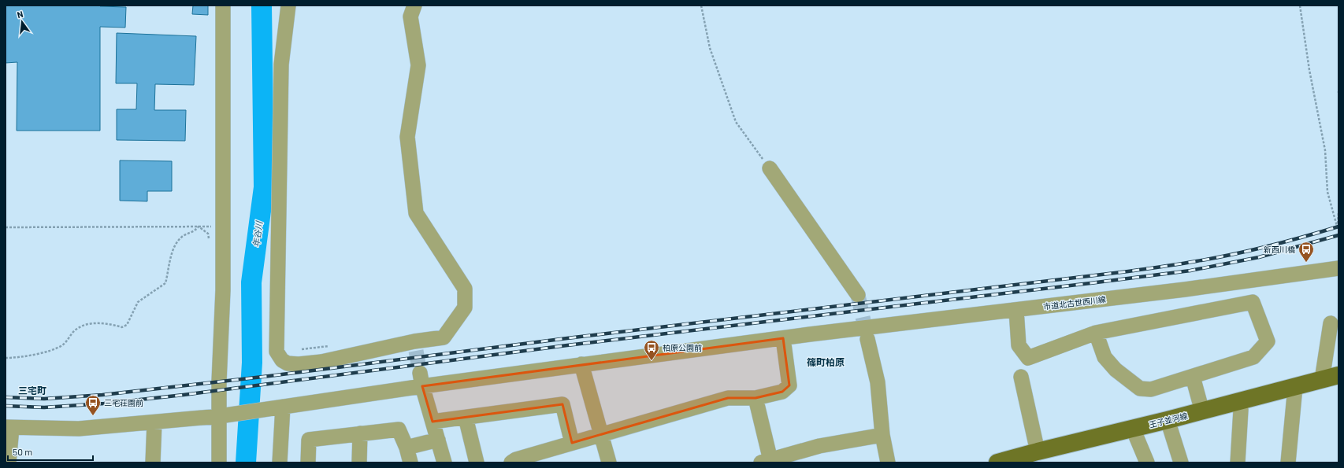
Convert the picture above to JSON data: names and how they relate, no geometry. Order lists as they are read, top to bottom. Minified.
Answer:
{"streets":{"main road":["王子並河線"],"street":["市道北古世西川線"]},"districts":["篠町柏原","三宅町"],"water":["年谷川"],"places":{"bus stop":["新西川橋","柏原公園前","三宅荘園前"]},"scale_bar":"50 m","north":"top"}
